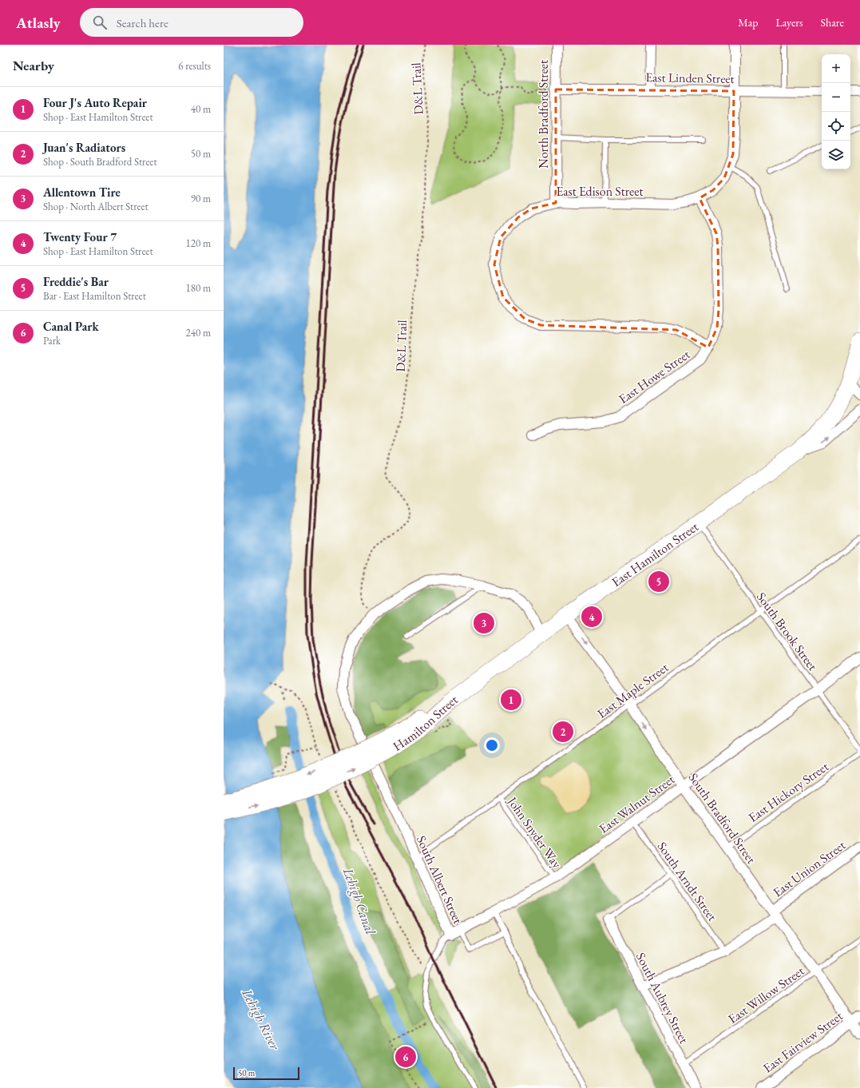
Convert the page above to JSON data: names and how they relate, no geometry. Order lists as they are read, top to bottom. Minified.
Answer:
{"streets":{"main road":["East Hamilton Street","Hamilton Street"],"street":["East Linden Street","North Bradford Street","East Edison Street","East Howe Street","East Walnut Street","South Bradford Street","East Union Street","South Albert Street","South Aubrey Street","East Fairview Street"],"lane":["South Brook Street","East Maple Street","East Hickory Street","John Snyder Way","South Arndt Street","East Willow Street"],"path":["D&L Trail"]},"crossings":[["East Linden Street","North Bradford Street"],["East Linden Street","East Edison Street"],["D&L Trail","South Albert Street"],["North Bradford Street","East Edison Street"],["East Edison Street","East Howe Street"],["East Hamilton Street","South Brook Street"],["East Hamilton Street","Hamilton Street"],["East Hamilton Street","South Bradford Street"],["East Hamilton Street","South Albert Street"],["South Brook Street","East Maple Street"],["South Brook Street","East Hickory Street"],["South Brook Street","East Walnut Street"],["East Maple Street","South Bradford Street"],["East Maple Street","John Snyder Way"],["East Maple Street","South Albert Street"],["East Hickory Street","South Bradford Street"],["East Walnut Street","South Bradford Street"],["East Walnut Street","John Snyder Way"],["East Walnut Street","South Albert Street"],["East Walnut Street","South Arndt Street"],["South Bradford Street","East Union Street"],["South Bradford Street","East Willow Street"],["South Bradford Street","East Fairview Street"],["East Union Street","South Arndt Street"],["East Union Street","South Aubrey Street"],["East Willow Street","South Aubrey Street"]],"one_way":["South Bradford Street"],"water":["Lehigh Canal","Lehigh River"],"scale_bar":"50 m","page":{"header":"Atlasly","search":"Search here","nav":["Map","Layers","Share"],"heading":["Nearby","6 results"],"map_buttons":["+","−"],"list":[{"mark":"1","name":"Four J's Auto Repair","note":"Shop · East Hamilton Street","value":"40 m"},{"mark":"2","name":"Juan's Radiators","note":"Shop · South Bradford Street","value":"50 m"},{"mark":"3","name":"Allentown Tire","note":"Shop · North Albert Street","value":"90 m"},{"mark":"4","name":"Twenty Four 7","note":"Shop · East Hamilton Street","value":"120 m"},{"mark":"5","name":"Freddie's Bar","note":"Bar · East Hamilton Street","value":"180 m"},{"mark":"6","name":"Canal Park","note":"Park","value":"240 m"}],"pins":["5","4","3","1","2","6"],"scale":"50 m"}}
